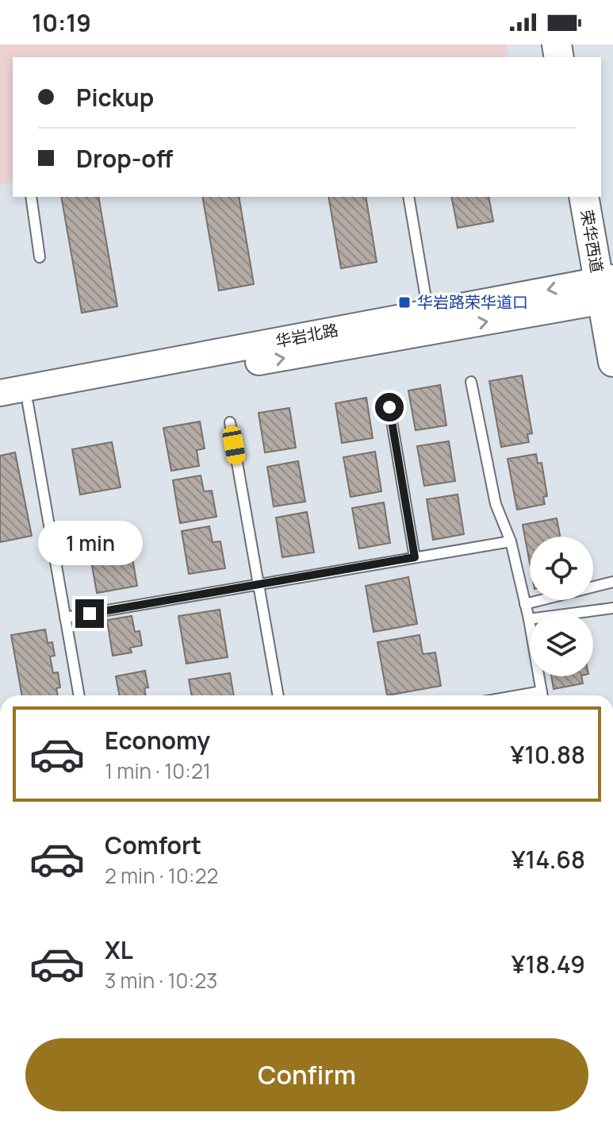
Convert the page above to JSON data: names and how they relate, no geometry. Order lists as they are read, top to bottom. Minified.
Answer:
{"streets":{"main road":["荣华西道"],"street":["华岩北路"]},"crossings":[["荣华西道","华岩北路"]],"places":{"transit":["华岩路荣华道口"]},"page":{"status":"10:19","banner":["Pickup","Drop-off"],"bubble":"1 min","list":[{"name":"Economy","note":"1 min · 10:21","value":"¥10.88"},{"name":"Comfort","note":"2 min · 10:22","value":"¥14.68"},{"name":"XL","note":"3 min · 10:23","value":"¥18.49"}],"buttons":"Confirm"}}
